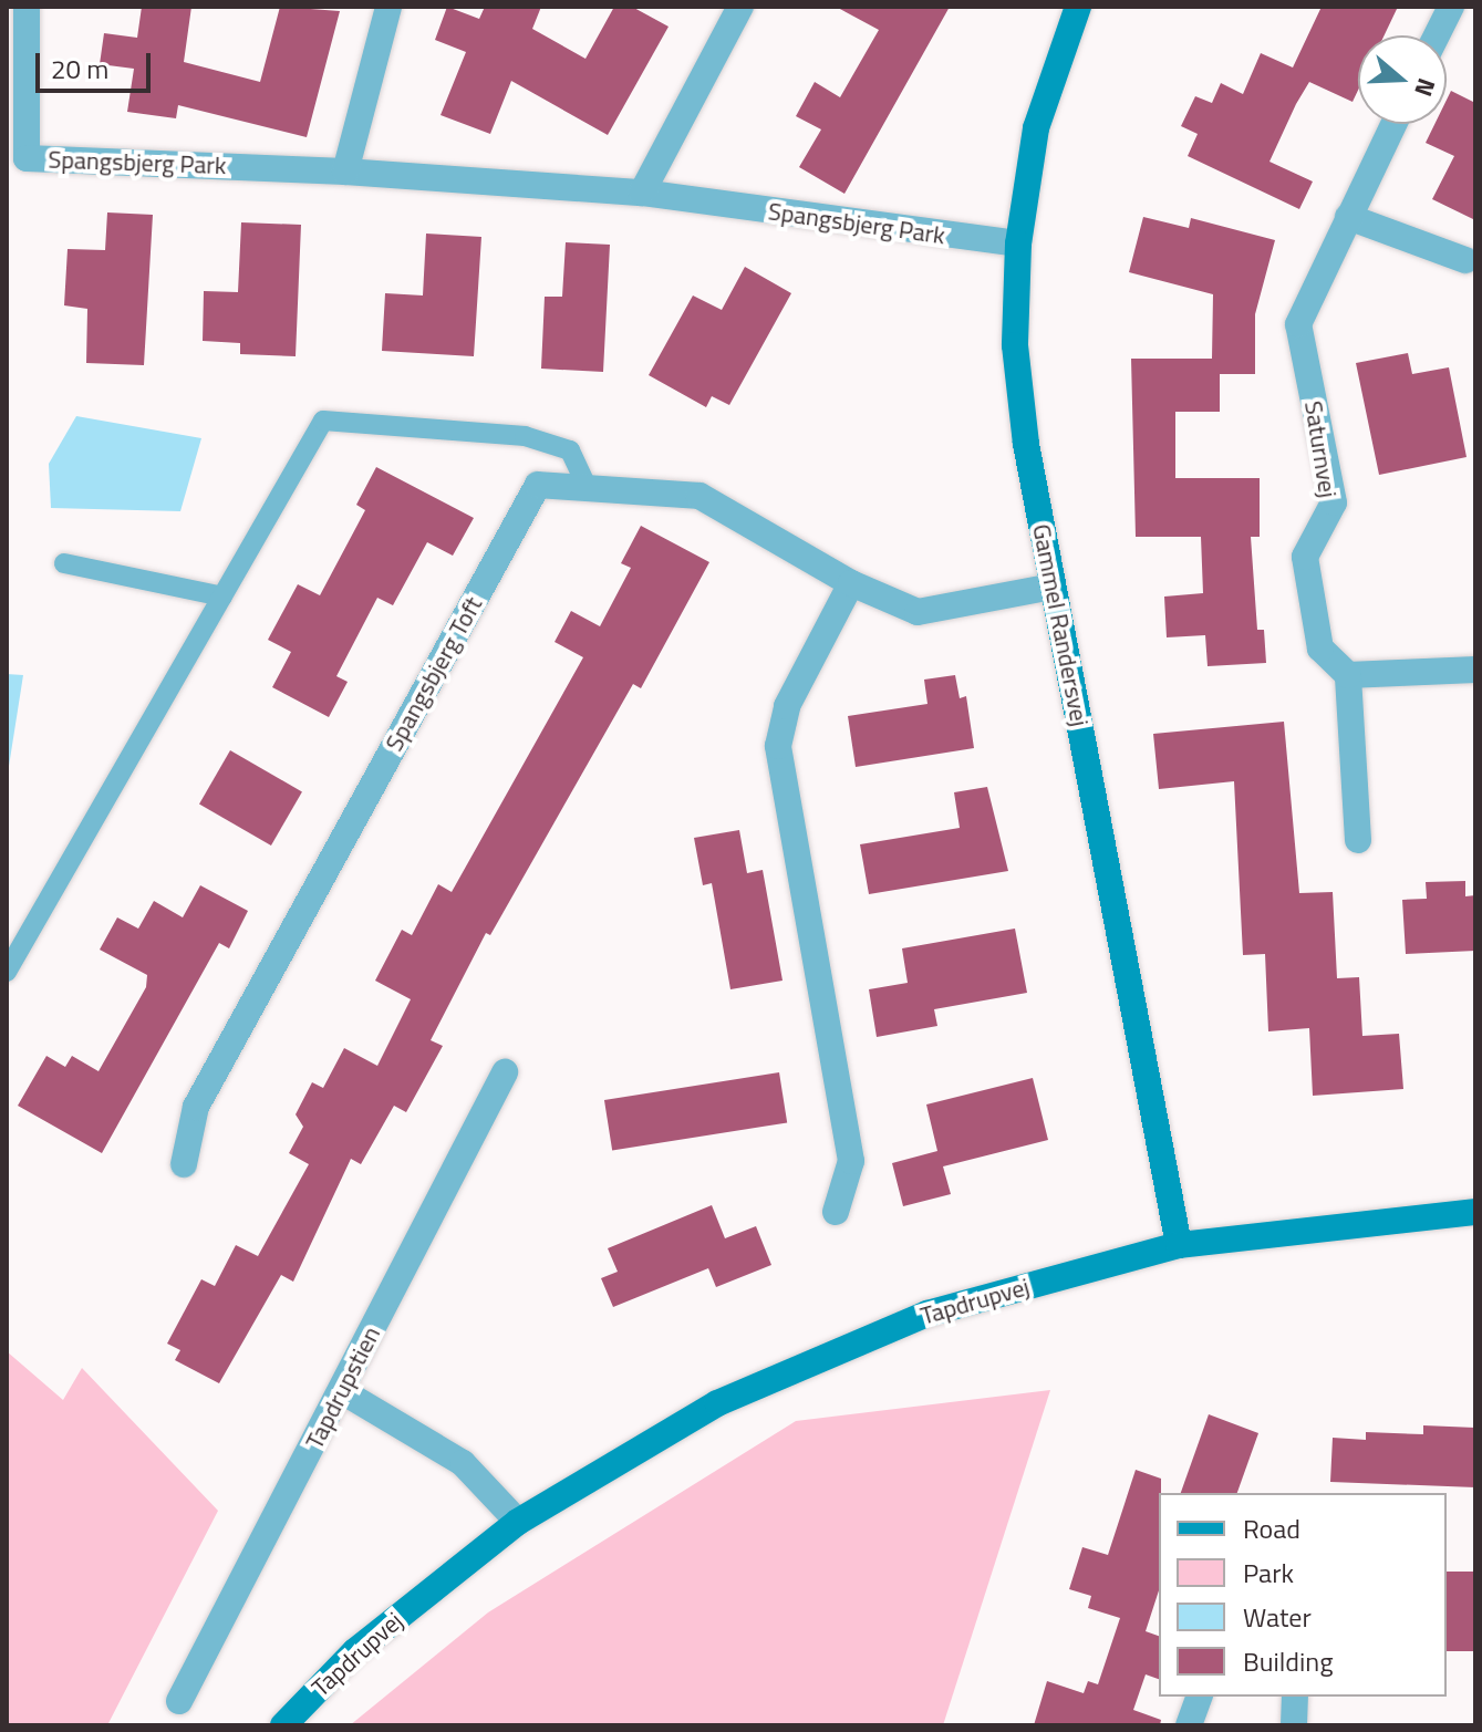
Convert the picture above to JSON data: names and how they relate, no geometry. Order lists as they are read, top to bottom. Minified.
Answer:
{"streets":{"street":["Spangsbjerg Park","Saturnvej","Gammel Randersvej","Spangsbjerg Toft","Tapdrupvej","Tapdrupstien"]},"crossings":[["Spangsbjerg Park","Gammel Randersvej"],["Gammel Randersvej","Spangsbjerg Toft"],["Gammel Randersvej","Tapdrupvej"]],"legend":["Road","Park","Water","Building"],"scale_bar":"20 m","north":"right"}
